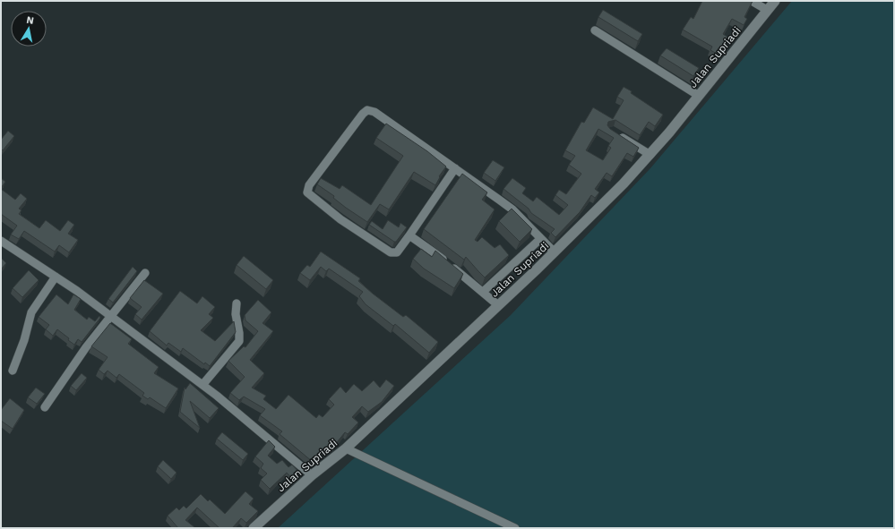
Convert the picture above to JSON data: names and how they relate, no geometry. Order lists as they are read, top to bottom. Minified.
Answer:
{"streets":{"main road":["Jalan Supriadi"]},"north":"top"}
